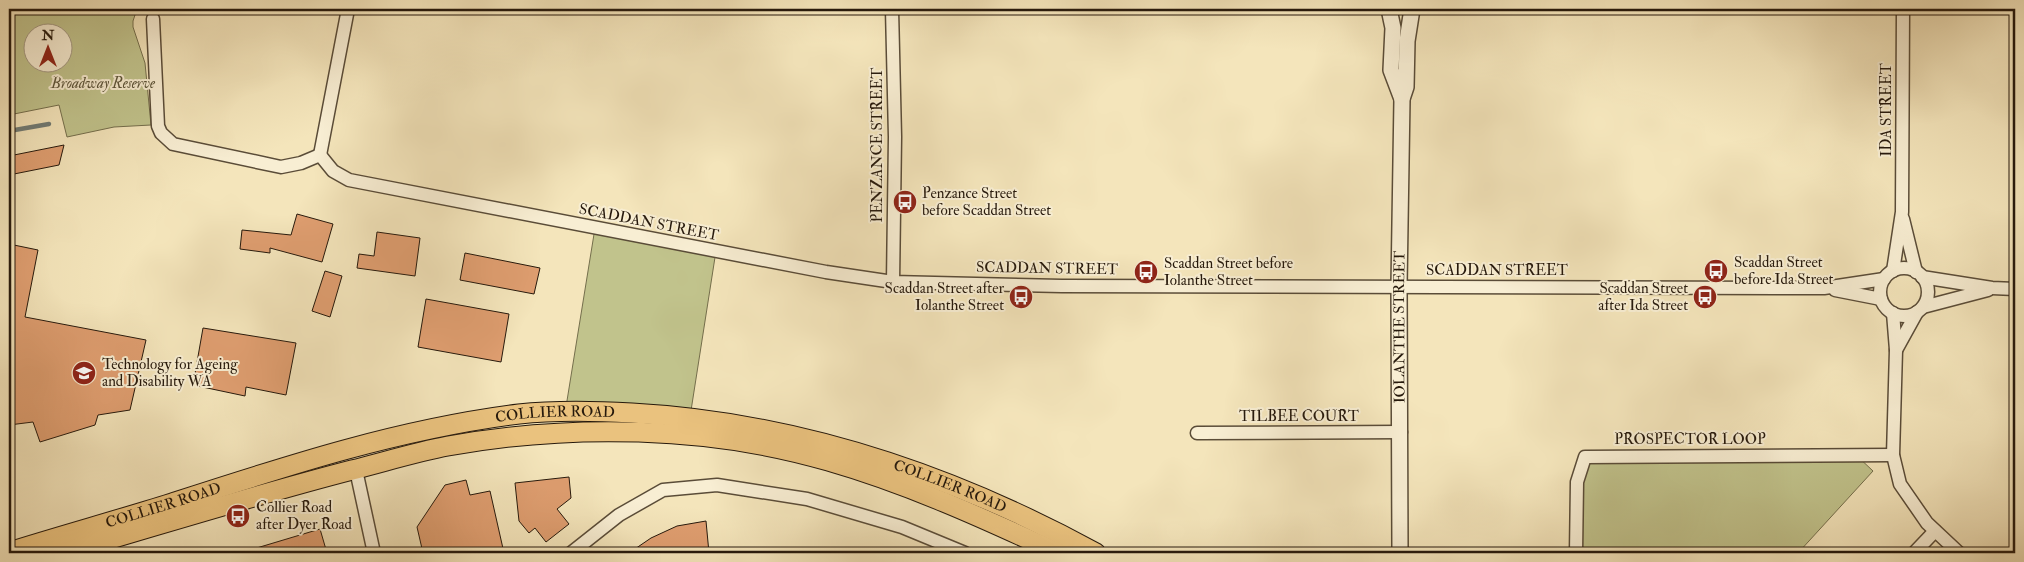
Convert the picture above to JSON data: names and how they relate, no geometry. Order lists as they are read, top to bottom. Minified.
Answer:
{"streets":{"main road":["COLLIER ROAD"],"street":["IDA STREET","PENZANCE STREET","SCADDAN STREET","IOLANTHE STREET","TILBEE COURT","PROSPECTOR LOOP"]},"crossings":[["IDA STREET","SCADDAN STREET"],["PENZANCE STREET","SCADDAN STREET"],["SCADDAN STREET","IOLANTHE STREET"],["IOLANTHE STREET","TILBEE COURT"]],"parks":["Broadway Reserve"],"places":{"bus stop":["Penzance Street before Scaddan Street","Scaddan Street before Ida Street","Scaddan Street before Iolanthe Street","Scaddan Street after Iolanthe Street","Scaddan Street after Ida Street","Collier Road after Dyer Road"],"school or university":["Technology for Ageing and Disability WA"]},"north":"top"}
